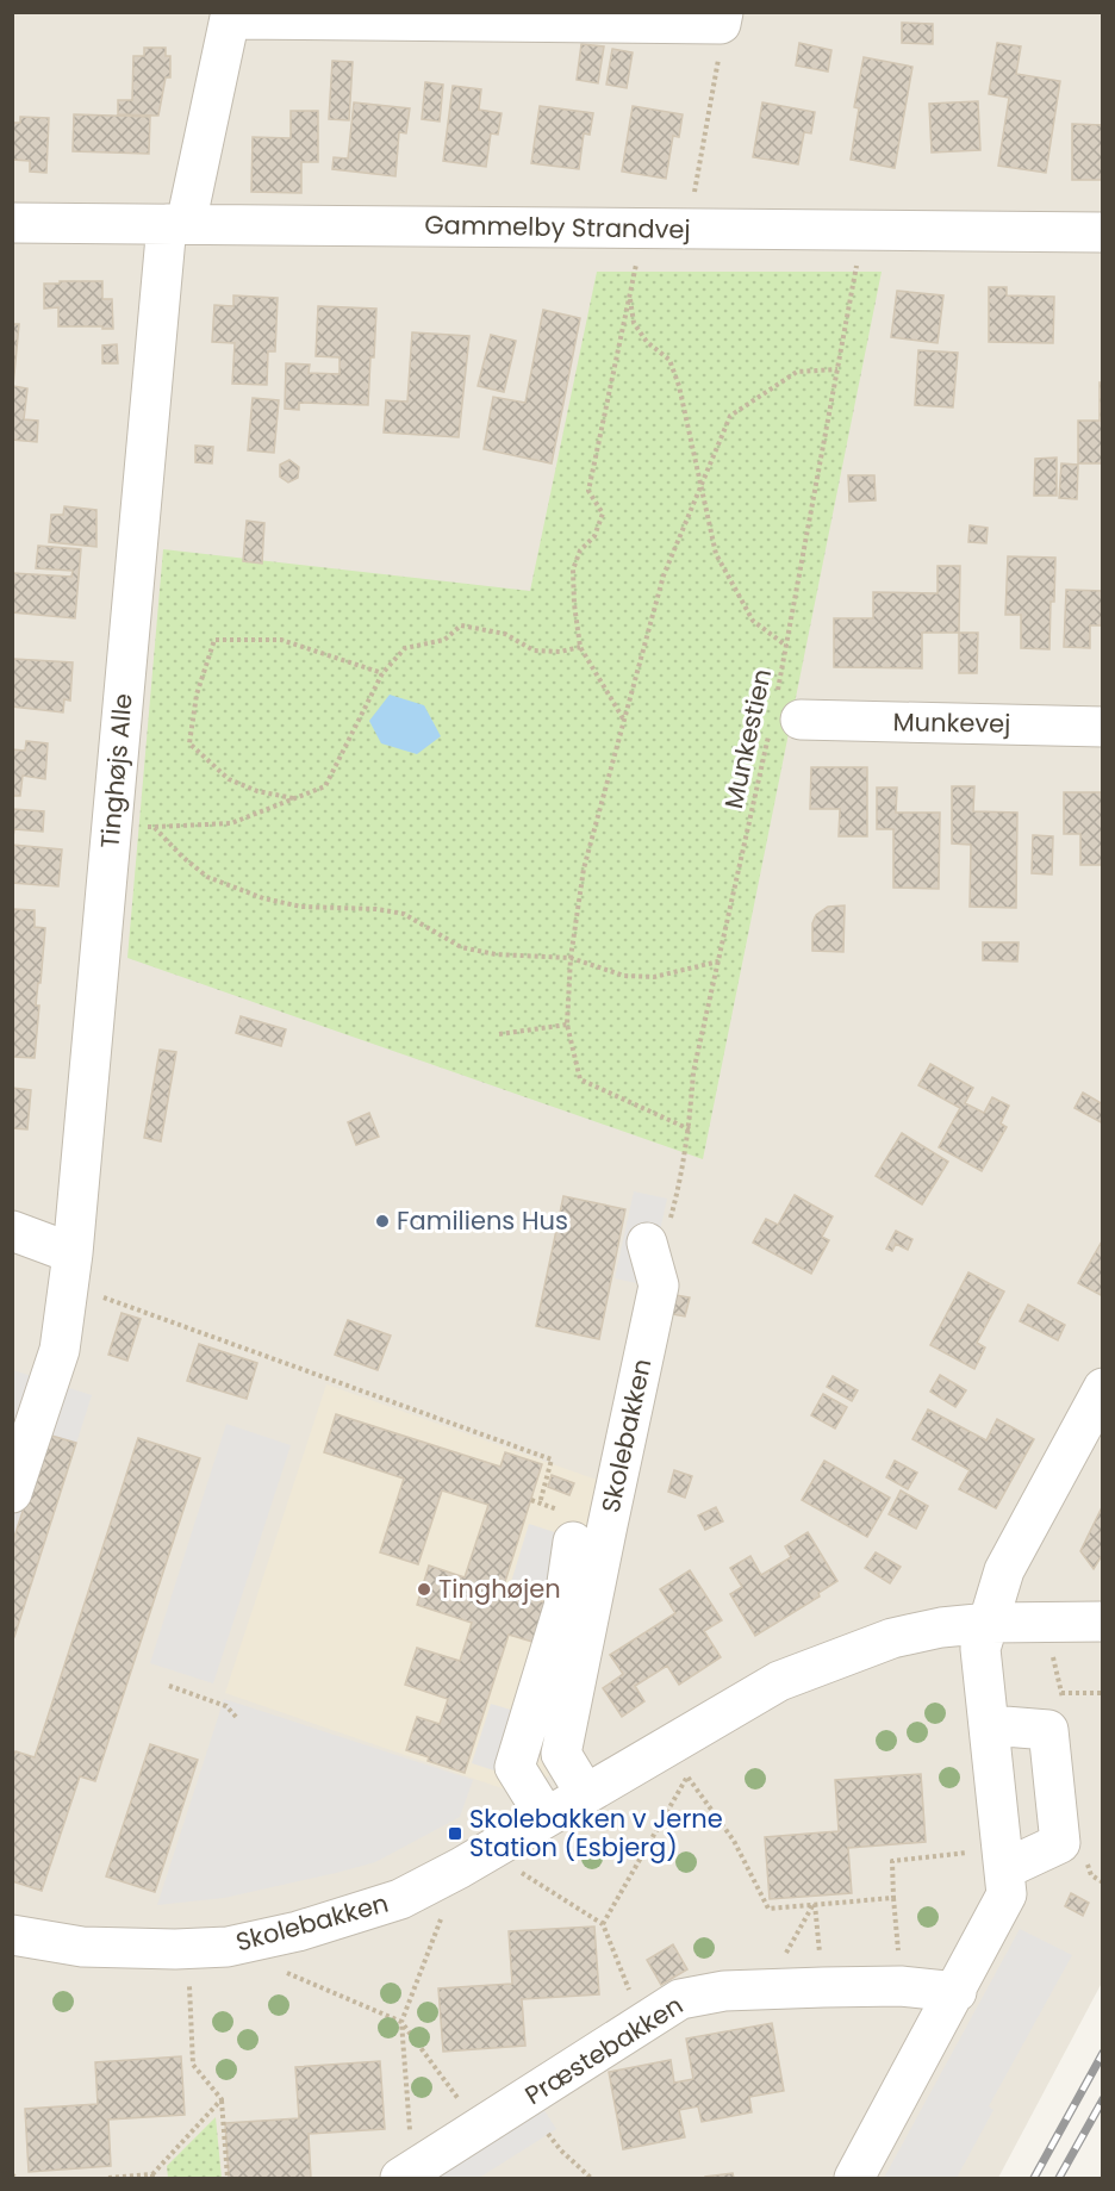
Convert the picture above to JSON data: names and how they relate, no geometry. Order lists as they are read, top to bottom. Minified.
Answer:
{"streets":{"street":["Gammelby Strandvej","Munkevej","Tinghøjs Alle","Skolebakken","Præstebakken"],"path":["Munkestien"]},"crossings":[["Gammelby Strandvej","Munkestien"],["Gammelby Strandvej","Tinghøjs Alle"],["Munkevej","Munkestien"],["Munkestien","Skolebakken"]],"places":{"other":["Familiens Hus","Tinghøjen"],"transit":["Skolebakken v Jerne Station (Esbjerg)"]}}
